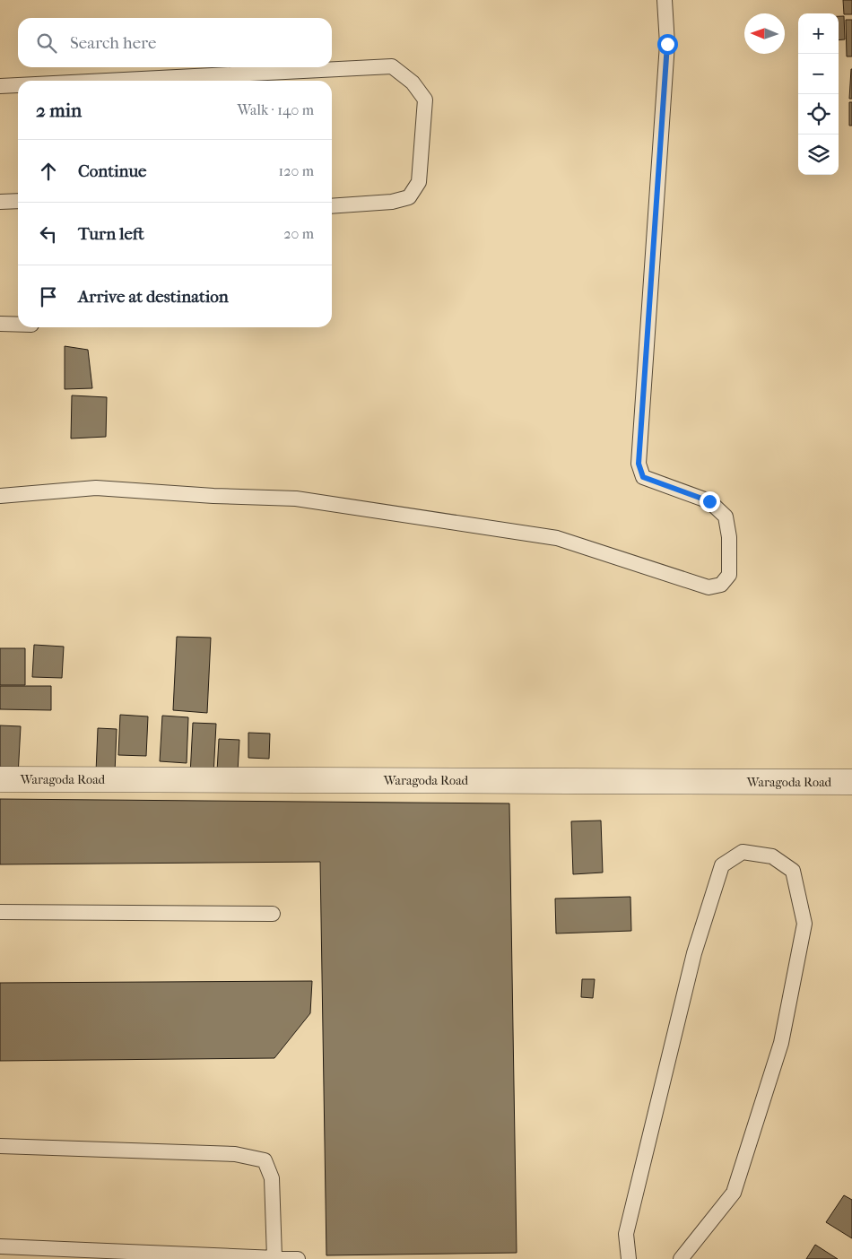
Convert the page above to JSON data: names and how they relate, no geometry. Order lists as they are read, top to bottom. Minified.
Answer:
{"streets":{"street":["Waragoda Road"]},"north":"left","page":{"map_buttons":["+","−"],"search":"Search here","heading":["2 min","Walk · 140 m"],"list":[["Continue","120 m"],["Turn left","20 m"],"Arrive at destination"]}}
